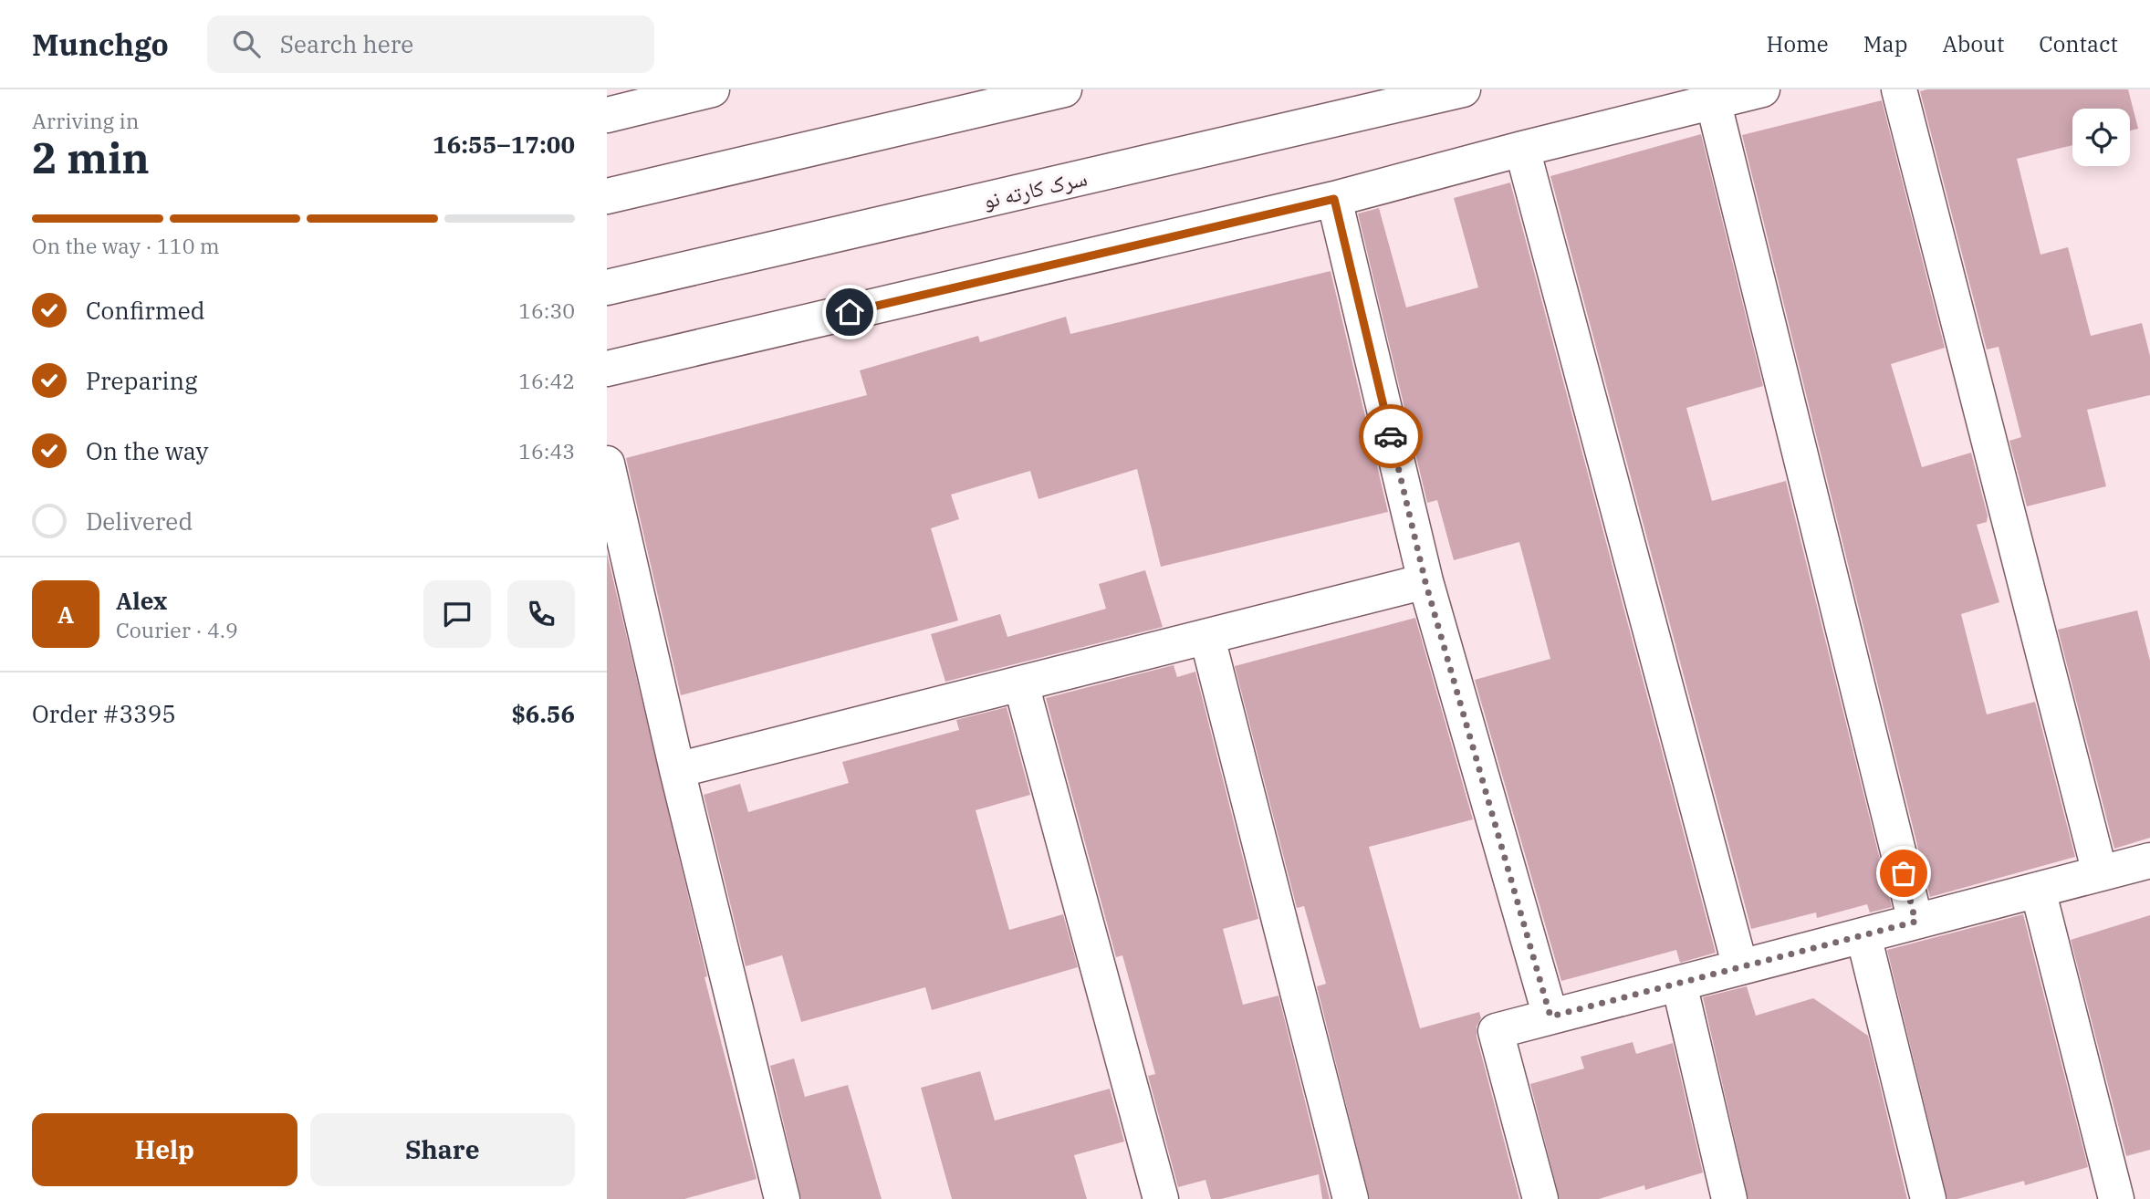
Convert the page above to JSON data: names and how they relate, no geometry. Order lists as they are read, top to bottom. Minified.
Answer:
{"streets":{"main road":["سرک کارته نو"]},"page":{"header":"Munchgo","search":"Search here","nav":["Home","Map","About","Contact"],"heading":["2 min","Arriving in","16:55–17:00"],"panel":["Alex","Courier · 4.9","Order #3395","$6.56"],"bar":"On the way · 110 m","list":[["Confirmed","16:30"],["Preparing","16:42"],["On the way","16:43"],"Delivered"],"round":"A","buttons":["Help","Share"]}}
